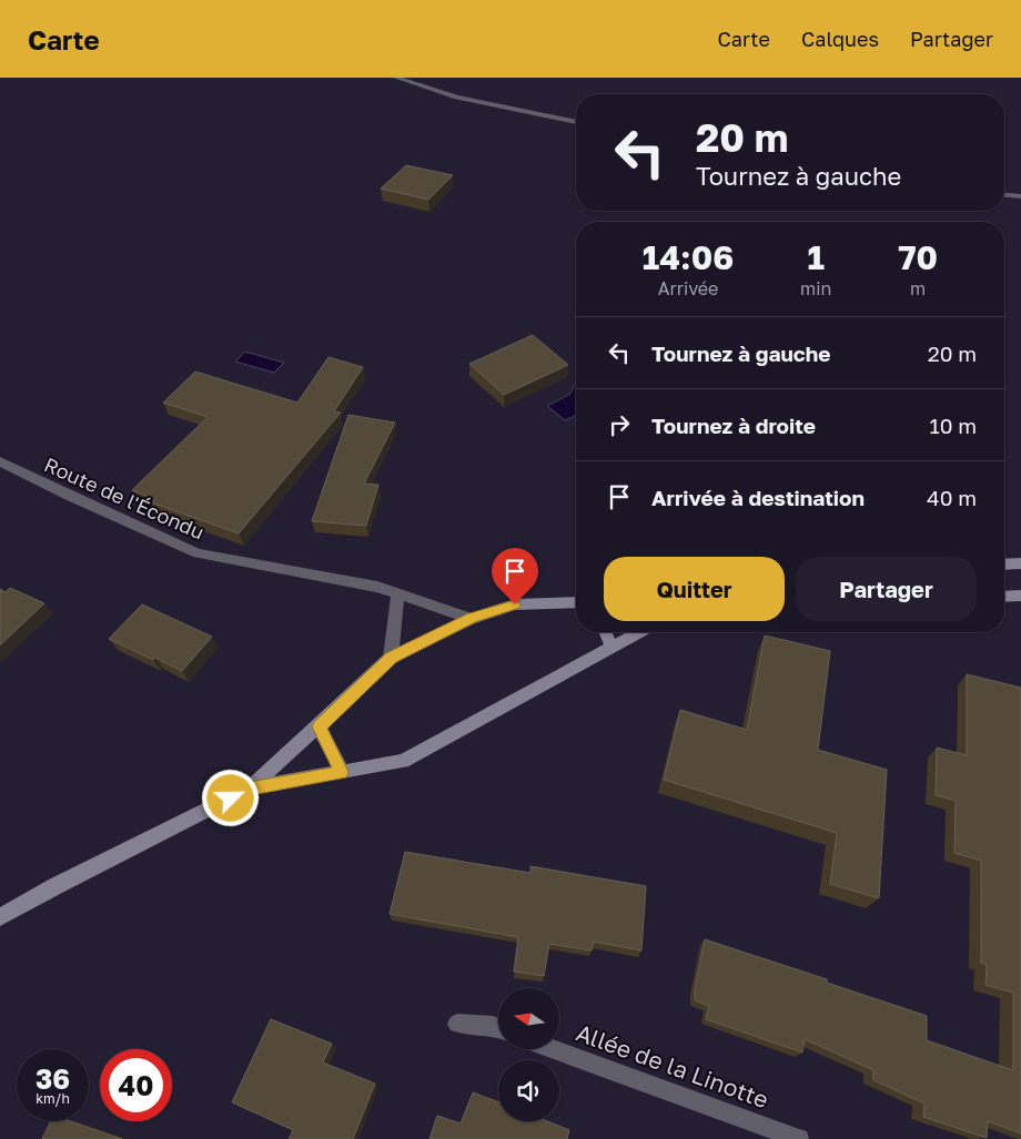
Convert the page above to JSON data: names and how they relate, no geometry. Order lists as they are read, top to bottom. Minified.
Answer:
{"streets":{"street":["Route de l'Écondu","Allée de la Linotte"]},"north":"left","page":{"header":"Carte","nav":["Carte","Calques","Partager"],"turn":["20 m","Tournez à gauche"],"eta":["14:06","Arrivée","1","min","70","m"],"list":[{"name":"Tournez à gauche","value":"20 m"},{"name":"Tournez à droite","value":"10 m"},{"name":"Arrivée à destination","value":"40 m"}],"buttons":["Quitter","Partager"],"speed":"36 km/h","limit":"40"}}
